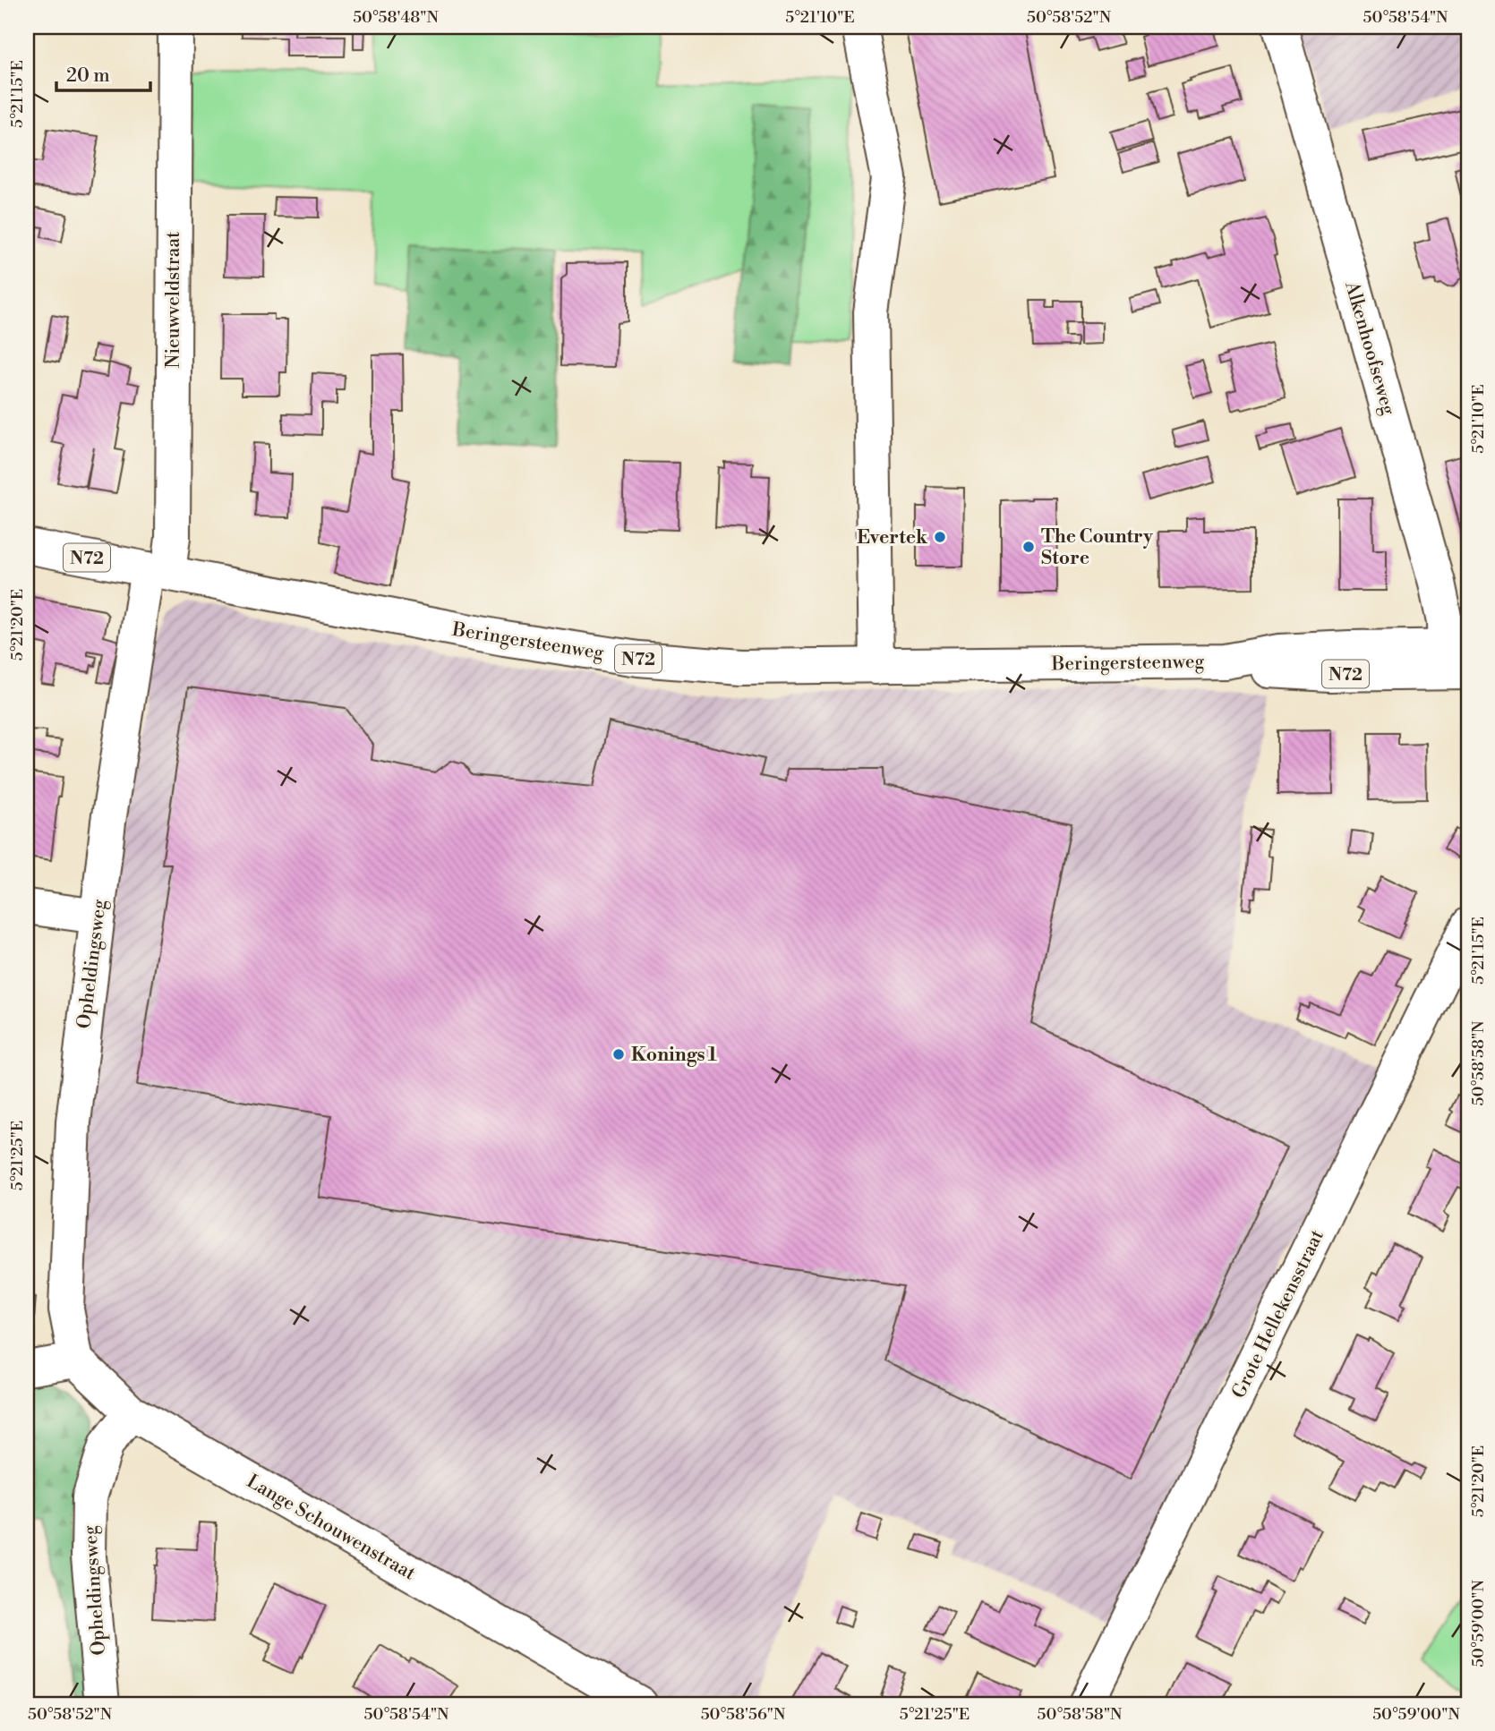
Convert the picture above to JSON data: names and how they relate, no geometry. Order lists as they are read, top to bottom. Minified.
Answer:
{"streets":{"street":["Nieuwveldstraat","Alkenhoofseweg","N72","Beringersteenweg","Opheldingsweg","Grote Hellekensstraat","Lange Schouwenstraat"]},"crossings":[["Nieuwveldstraat","Beringersteenweg"],["Nieuwveldstraat","Opheldingsweg"],["Alkenhoofseweg","Beringersteenweg"],["Beringersteenweg","Opheldingsweg"],["Opheldingsweg","Lange Schouwenstraat"]],"places":["Evertek","The Country Store","Konings 1"],"scale_bar":"20 m","coordinates":["50°58'48\"N","5°21'10\"E","50°58'52\"N","50°58'54\"N","5°21'15\"E","5°21'20\"E","50°58'58\"N","5°21'25\"E","50°59'00\"N","50°58'56\"N"]}
